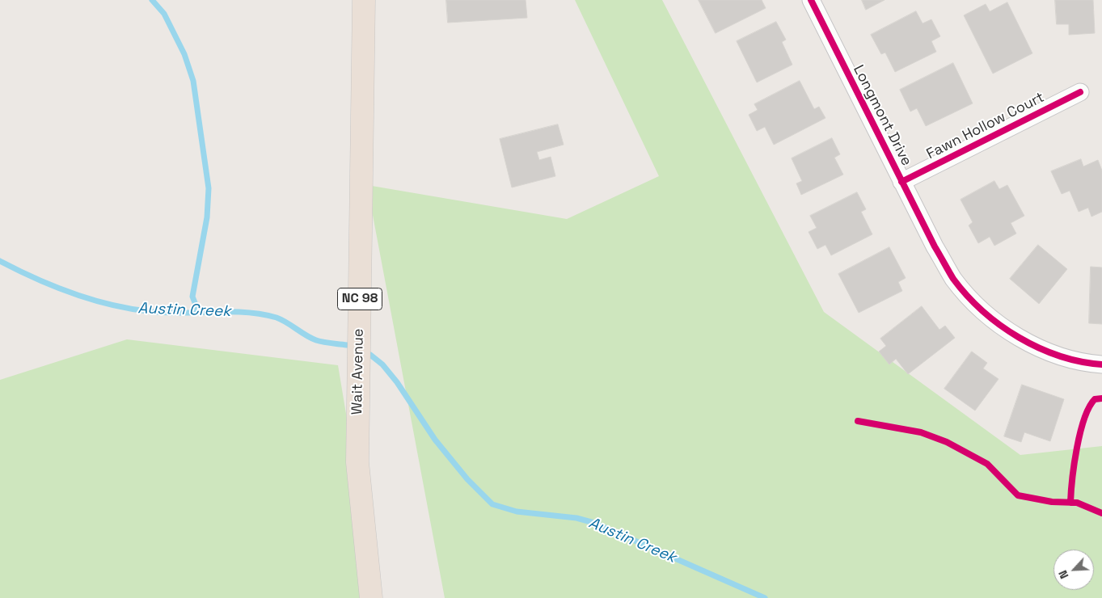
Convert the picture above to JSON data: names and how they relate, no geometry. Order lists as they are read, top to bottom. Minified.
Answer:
{"streets":{"highway":["NC 98","Wait Avenue"],"street":["Longmont Drive","Fawn Hollow Court"]},"crossings":[["Longmont Drive","Fawn Hollow Court"]],"water":["Austin Creek"],"north":"bottom left"}
